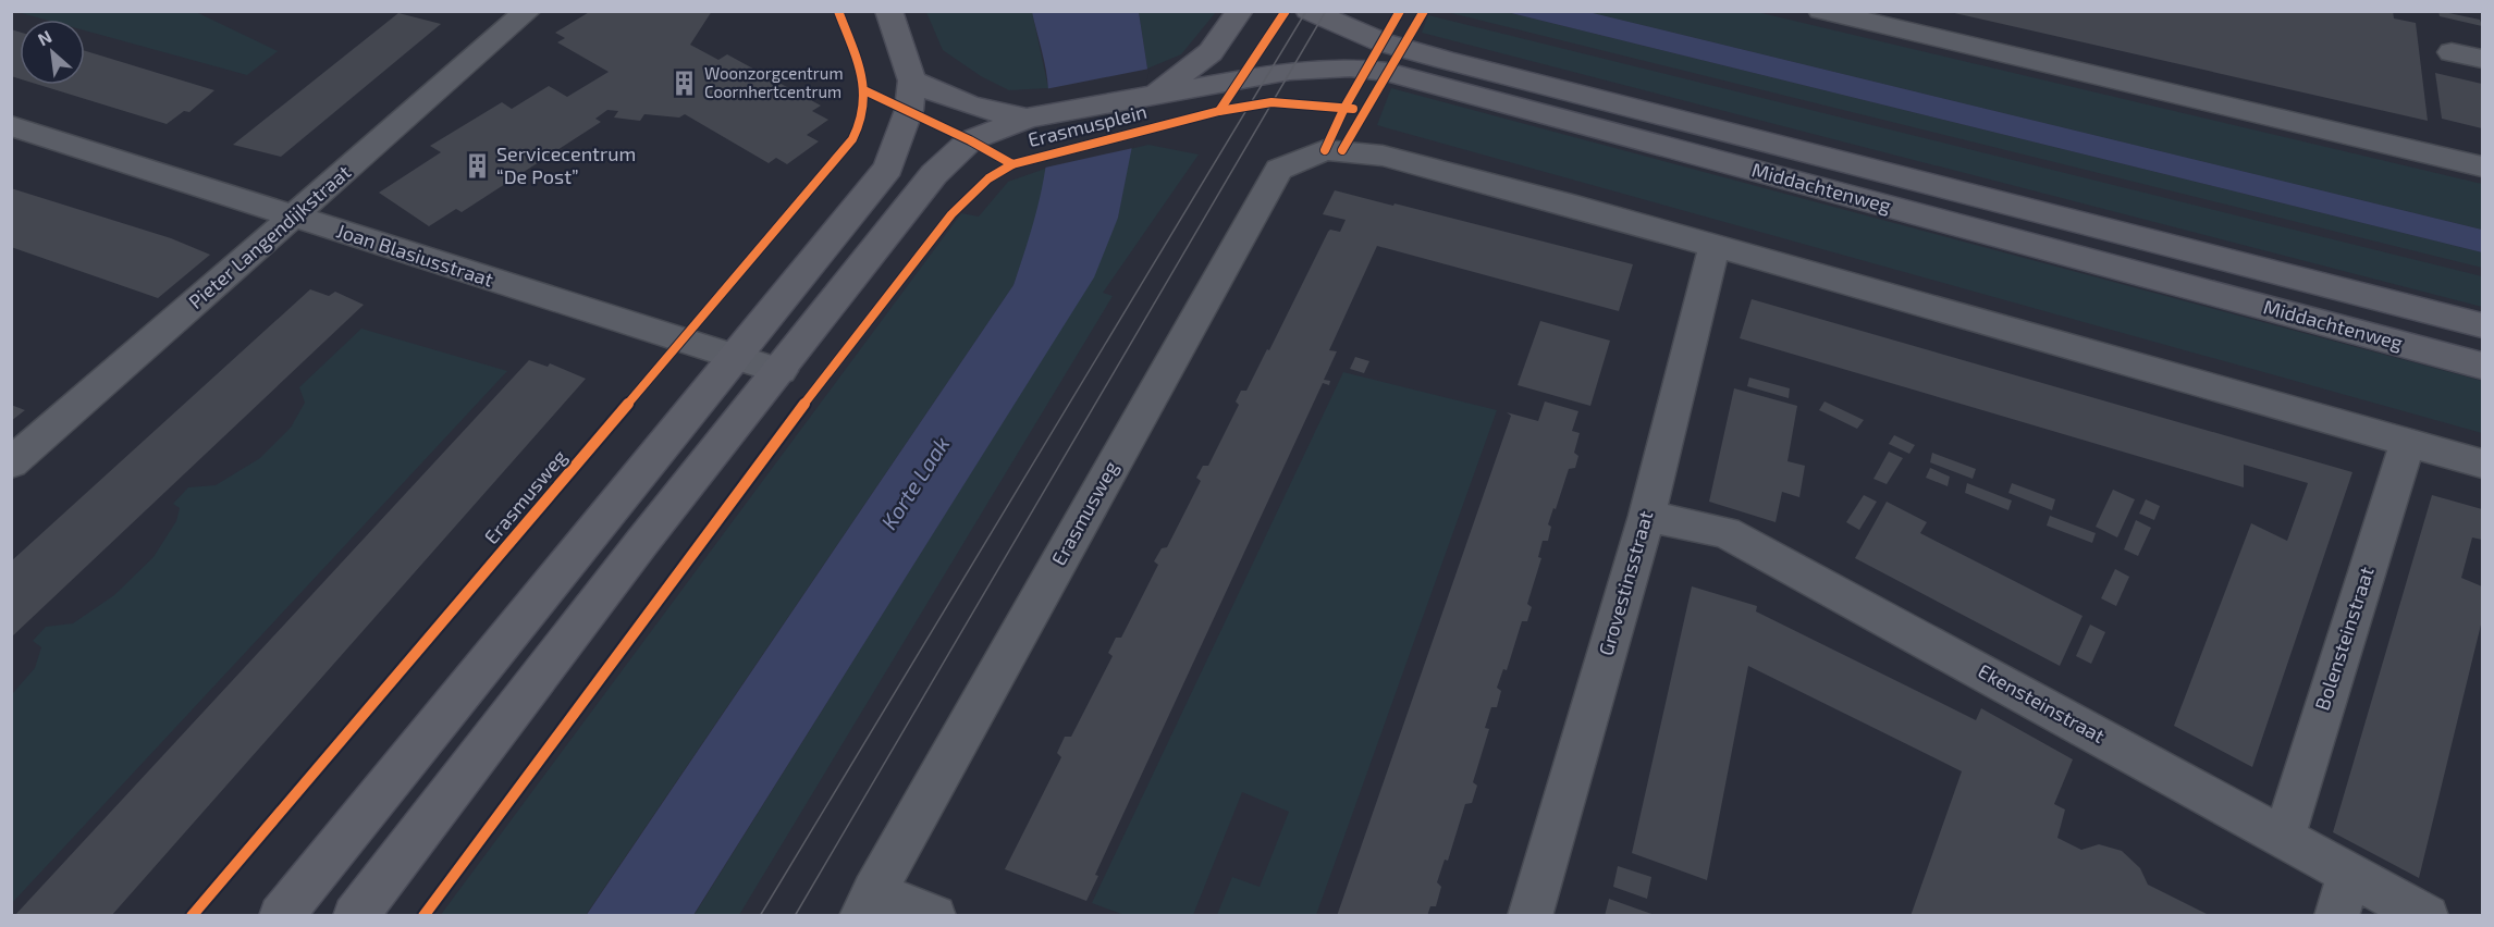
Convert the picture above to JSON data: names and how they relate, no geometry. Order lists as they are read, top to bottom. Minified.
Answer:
{"streets":{"main road":["Erasmusplein","Middachtenweg"],"street":["Pieter Langendijkstraat","Joan Blasiusstraat","Erasmusweg","Grovestinsstraat","Bolensteinstraat","Ekensteinstraat"]},"crossings":[["Erasmusplein","Middachtenweg"],["Pieter Langendijkstraat","Joan Blasiusstraat"],["Erasmusweg","Grovestinsstraat"],["Grovestinsstraat","Ekensteinstraat"],["Bolensteinstraat","Ekensteinstraat"]],"water":["Korte Laak"],"places":{"building":["Woonzorgcentrum Coornhertcentrum","Servicecentrum “De Post”"]},"north":"top left"}
